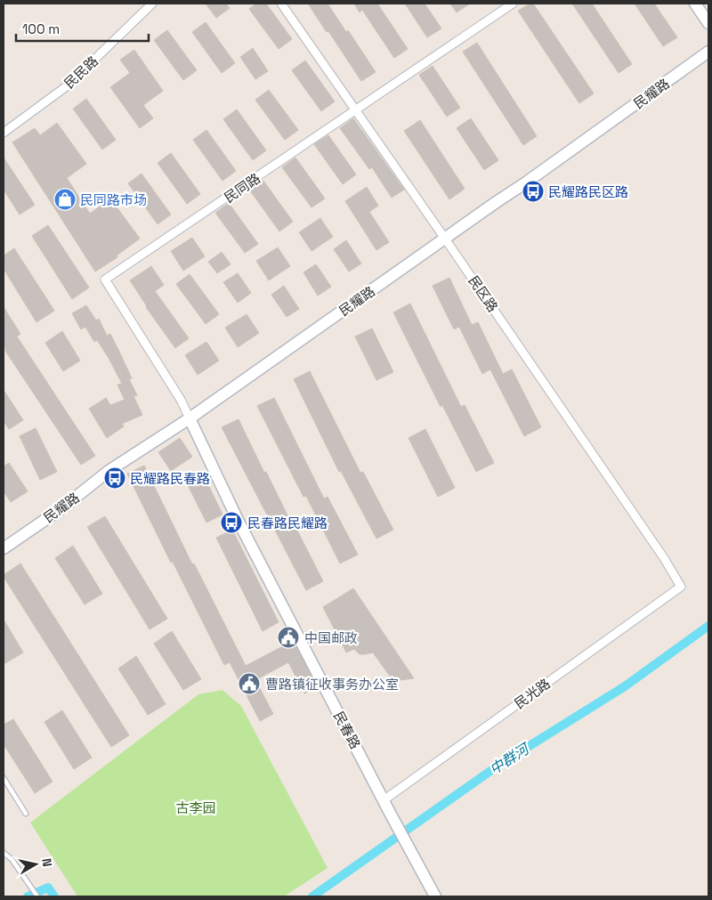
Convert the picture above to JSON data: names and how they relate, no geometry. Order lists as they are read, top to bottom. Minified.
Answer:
{"streets":{"street":["民民路","民耀路","民同路","民区路","民光路","民春路"]},"crossings":[["民耀路","民同路"],["民耀路","民区路"],["民耀路","民春路"],["民同路","民区路"],["民同路","民春路"],["民区路","民光路"],["民光路","民春路"]],"water":["中群河"],"parks":["古李园"],"places":{"bus stop":["民耀路民区路","民耀路民春路","民春路民耀路"],"shop":["民同路市场"],"public building":["中国邮政","曹路镇征收事务办公室"]},"scale_bar":"100 m","north":"right"}
